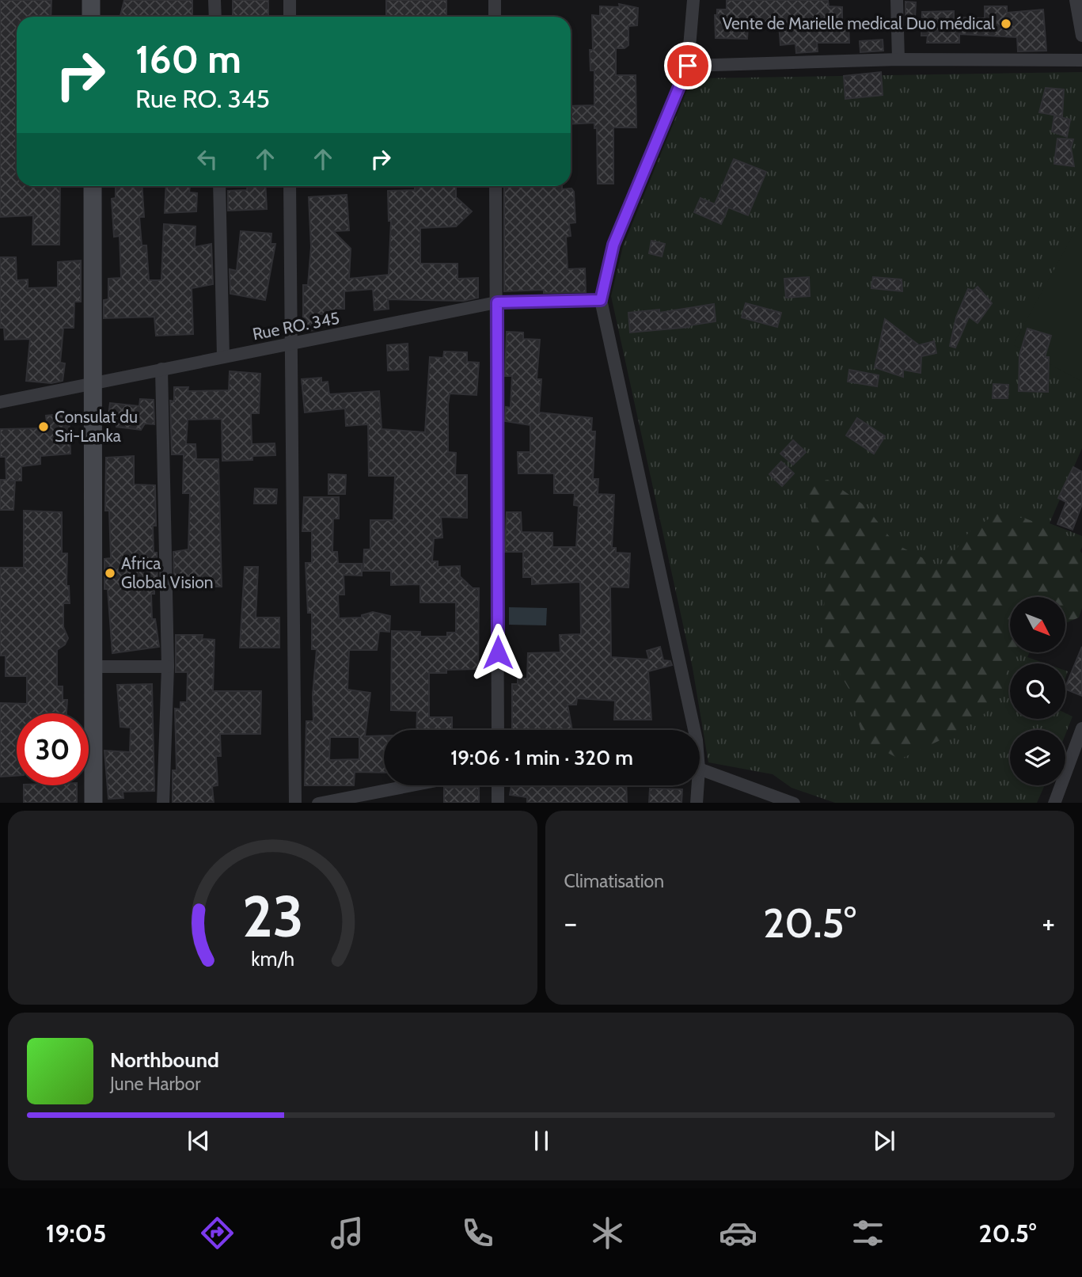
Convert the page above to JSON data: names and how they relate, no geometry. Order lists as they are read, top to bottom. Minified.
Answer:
{"streets":{"street":["Rue RO. 345"]},"places":["Vente de Marielle medical Duo médical","Consulat du Sri-Lanka","Africa Global Vision"],"north":"bottom right","page":{"turn":["160 m","Rue RO. 345"],"limit":"30","trip":"19:06 · 1 min · 320 m","tile":"Climatisation","heat":["−","20.5°","+"],"song":["Northbound","June Harbor"],"tabs":["19:05","20.5°"],"gauge":["23","km/h"]}}
